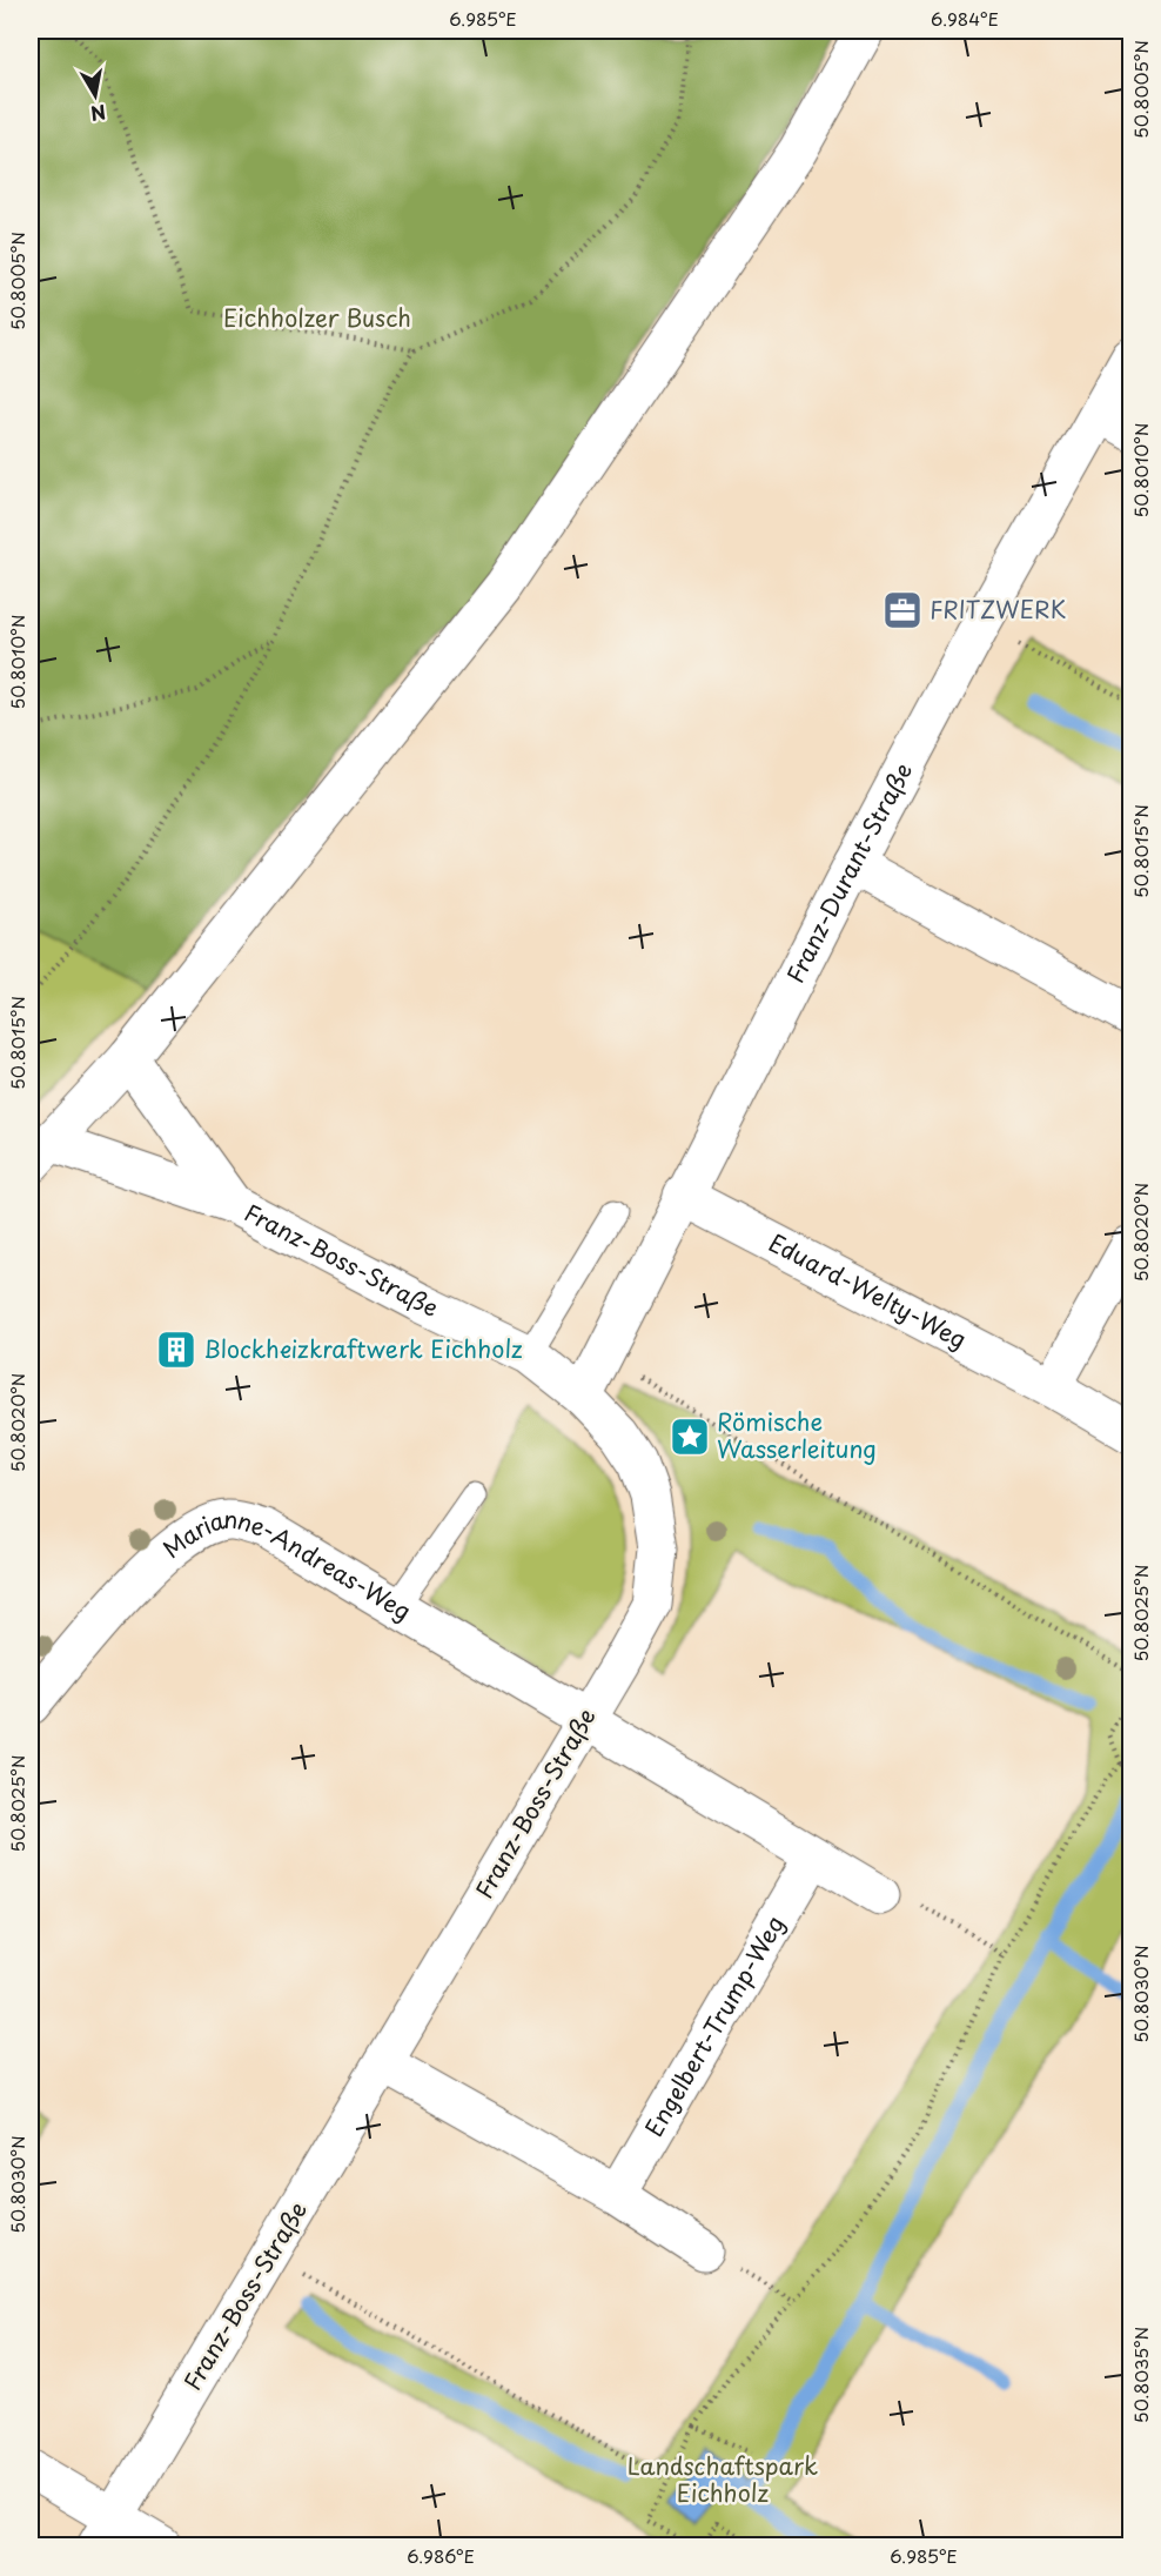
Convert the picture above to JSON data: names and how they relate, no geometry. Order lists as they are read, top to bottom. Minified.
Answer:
{"streets":{"street":["Franz-Durant-Straße","Franz-Boss-Straße","Eduard-Welty-Weg","Marianne-Andreas-Weg","Engelbert-Trump-Weg"]},"crossings":[["Franz-Durant-Straße","Franz-Boss-Straße"],["Franz-Durant-Straße","Eduard-Welty-Weg"],["Franz-Boss-Straße","Marianne-Andreas-Weg"]],"parks":["Eichholzer Busch","Landschaftspark Eichholz"],"places":{"office":["FRITZWERK"],"building":["Blockheizkraftwerk Eichholz"],"place":["Römische Wasserleitung"]},"north":"bottom","coordinates":["6.985°E","6.984°E","50.8005°N","50.8010°N","50.8015°N","50.8020°N","50.8025°N","50.8030°N","50.8035°N","6.986°E"]}
